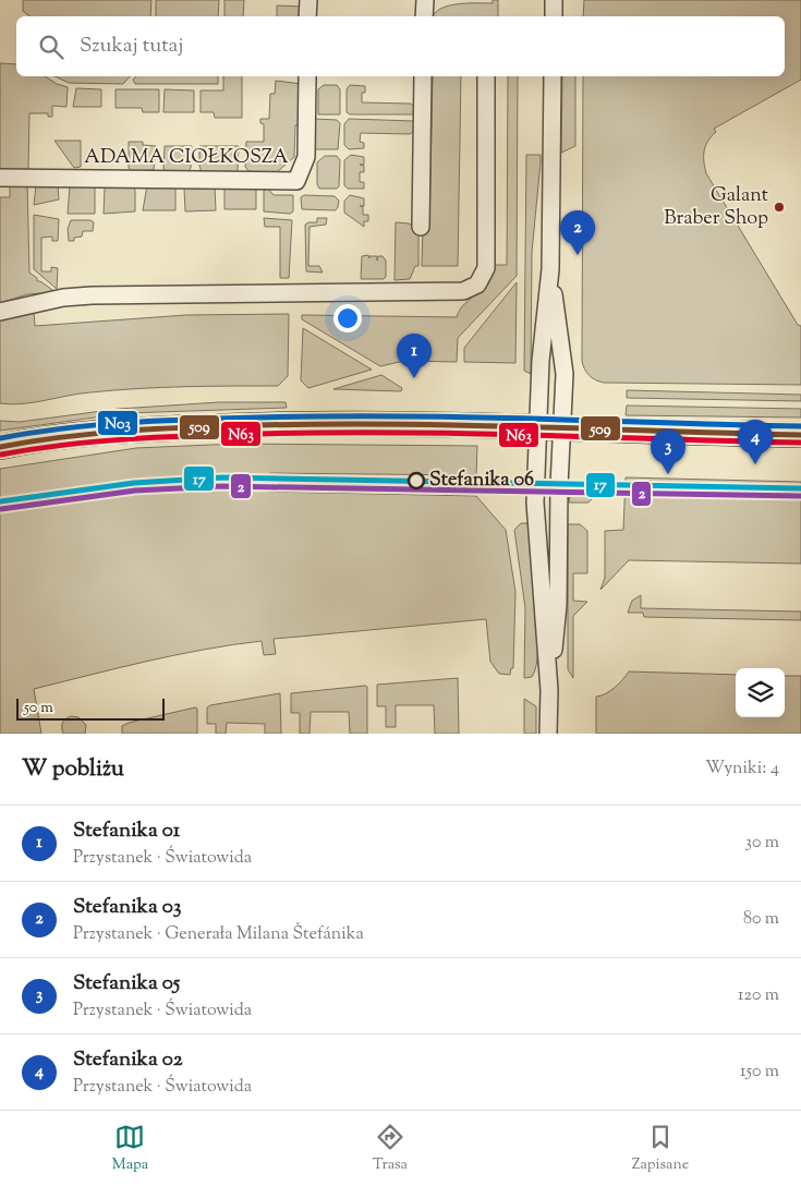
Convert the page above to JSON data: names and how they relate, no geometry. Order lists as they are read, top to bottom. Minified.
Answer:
{"streets":{"street":["ADAMA CIOŁKOSZA"]},"places":["Galant Braber Shop","Stefanika 06"],"lines":["transit line N03","transit line 509","transit line N63","transit line 17","transit line 2"],"scale_bar":"50 m","page":{"search":"Szukaj tutaj","pins":["2","1","4","3"],"scale":"50 m","heading":["W pobliżu","Wyniki: 4"],"list":[{"mark":"1","name":"Stefanika 01","note":"Przystanek · Światowida","value":"30 m"},{"mark":"2","name":"Stefanika 03","note":"Przystanek · Generała Milana Štefánika","value":"80 m"},{"mark":"3","name":"Stefanika 05","note":"Przystanek · Światowida","value":"120 m"},{"mark":"4","name":"Stefanika 02","note":"Przystanek · Światowida","value":"150 m"}],"nav":["Mapa","Trasa","Zapisane"]}}
